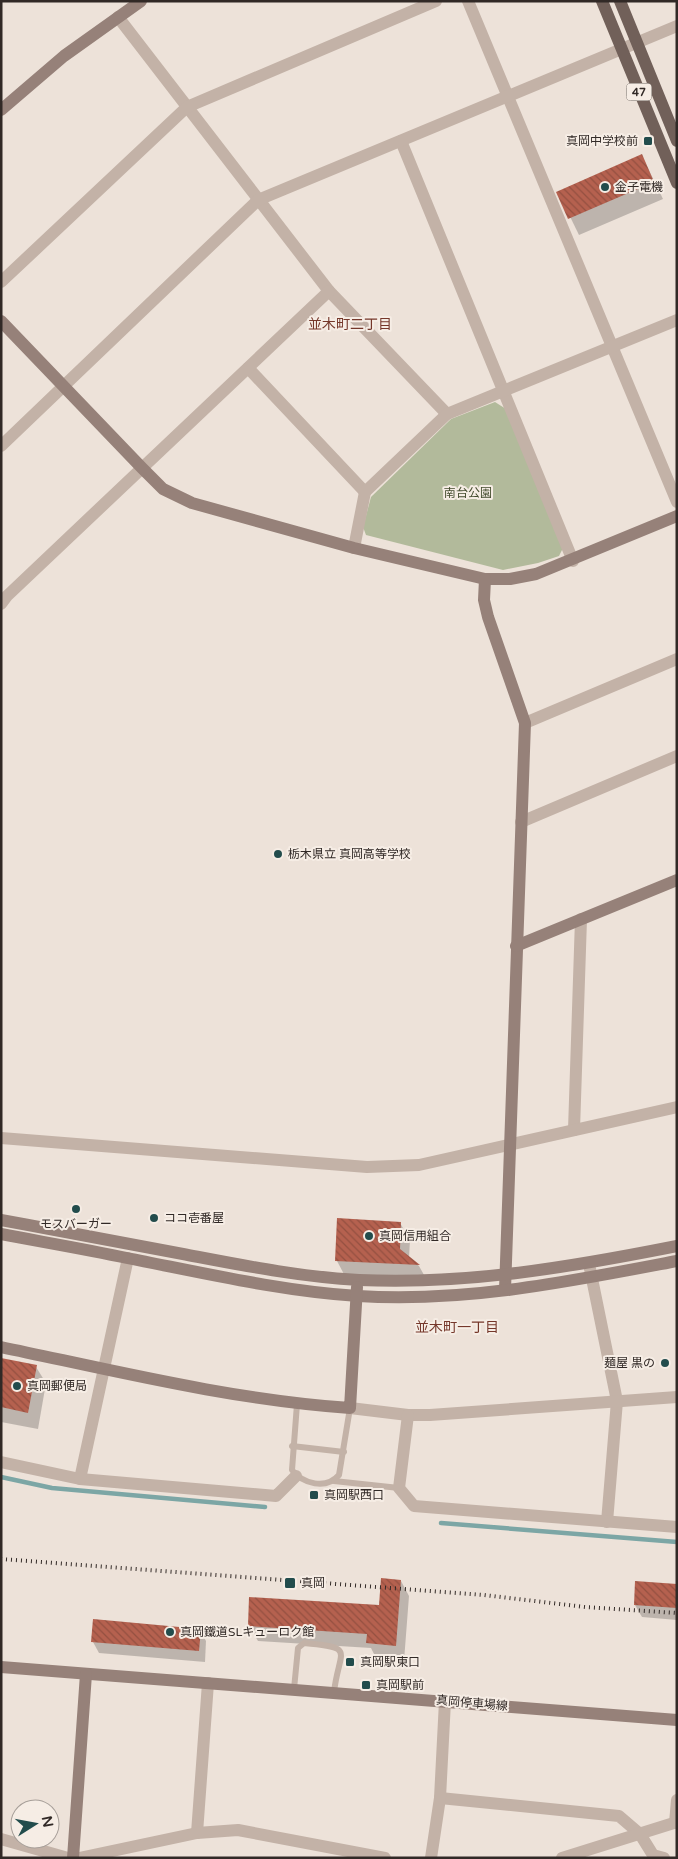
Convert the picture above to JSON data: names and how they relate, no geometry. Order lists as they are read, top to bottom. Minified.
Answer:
{"streets":{"main road":["47"],"street":["真岡停車場線"]},"districts":["並木町二丁目","並木町一丁目"],"parks":["南台公園"],"places":{"transit":["真岡中学校前","真岡駅西口","真岡","真岡駅東口","真岡駅前"],"other":["金子電機","栃木県立 真岡高等学校","モスバーガー","ココ壱番屋","真岡信用組合","麺屋 黒の","真岡郵便局","真岡鐵道SLキューロク館"]},"north":"right"}
